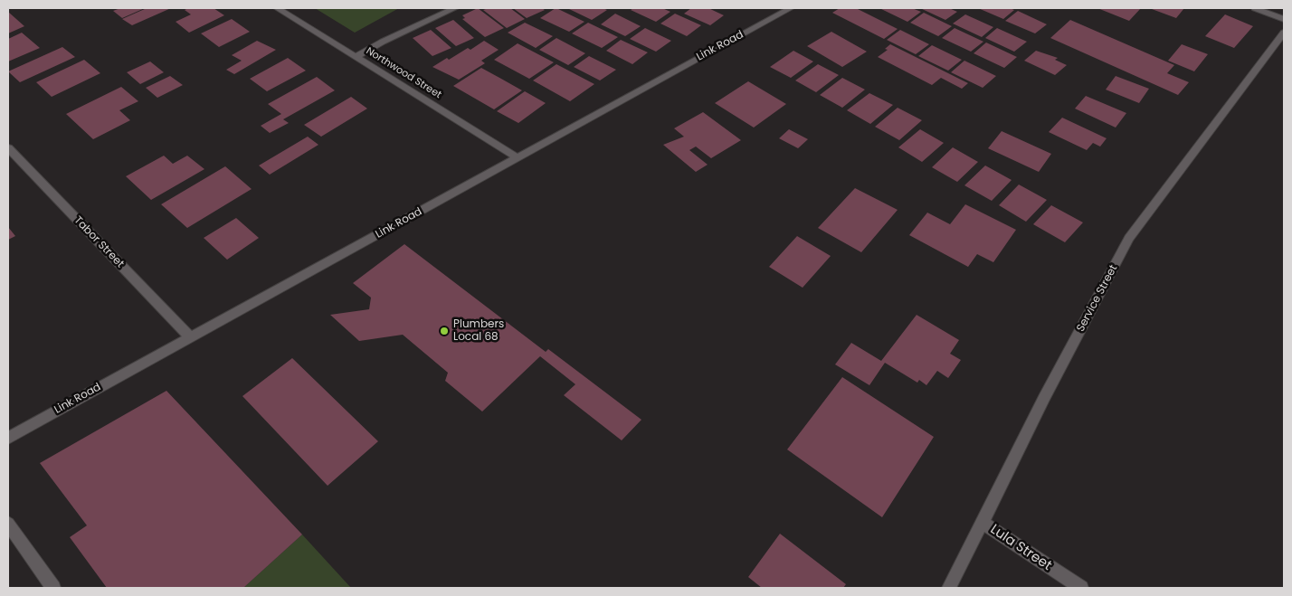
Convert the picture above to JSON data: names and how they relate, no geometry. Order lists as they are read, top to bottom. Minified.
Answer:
{"streets":{"street":["Link Road","Northwood Street","Tabor Street","Service Street","Lula Street"]},"crossings":[["Link Road","Northwood Street"],["Link Road","Tabor Street"],["Service Street","Lula Street"]],"places":["Plumbers Local 68"]}
